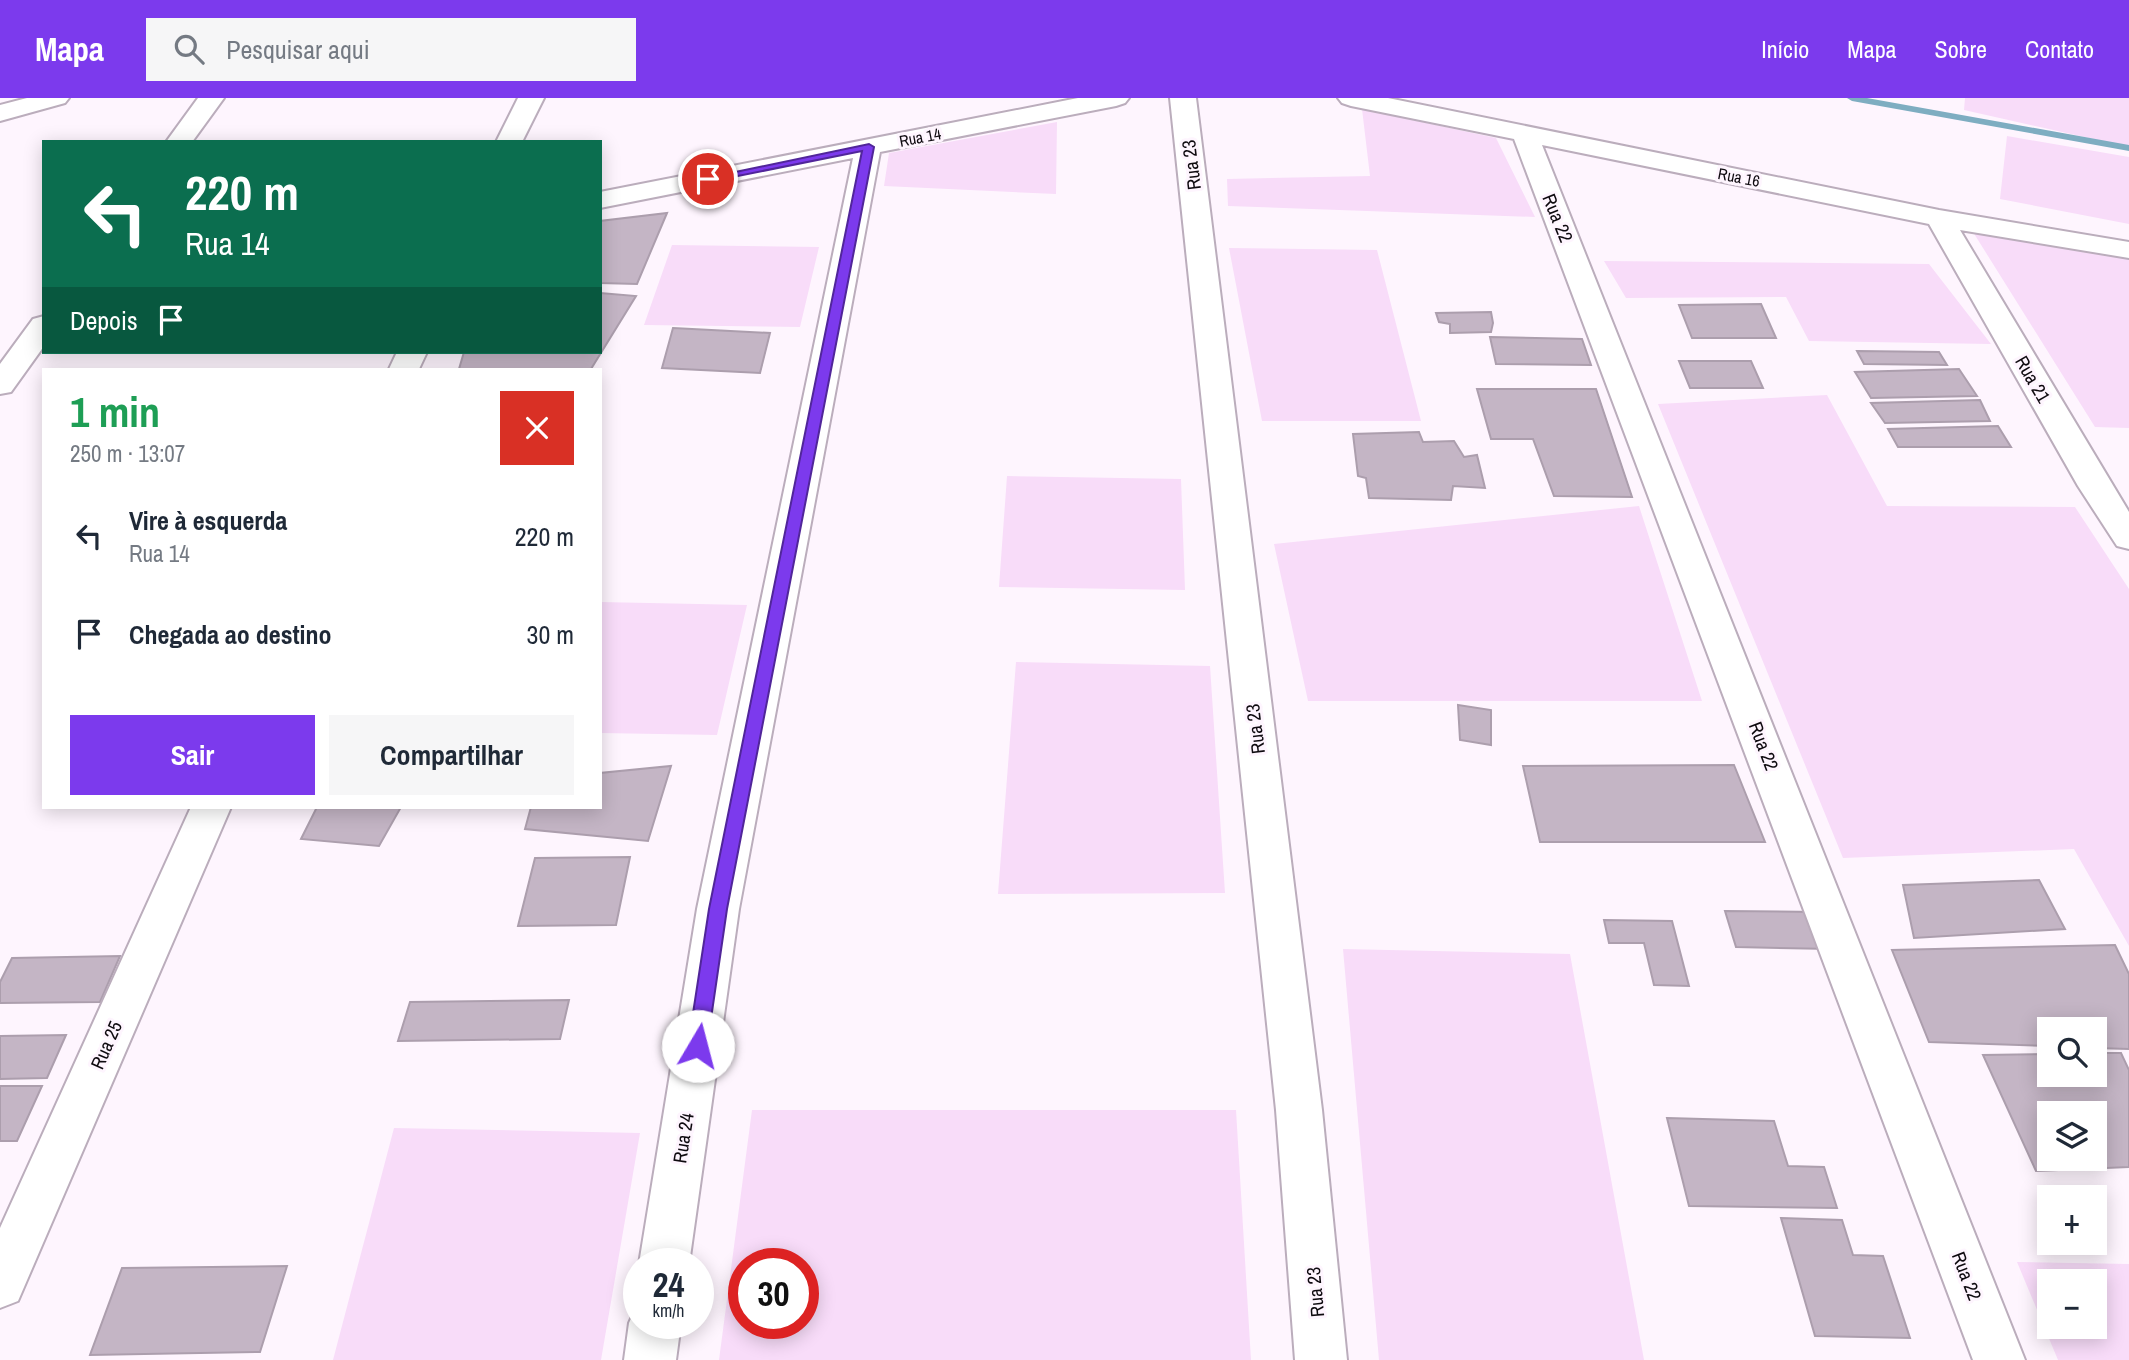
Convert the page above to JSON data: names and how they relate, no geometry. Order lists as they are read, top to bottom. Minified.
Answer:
{"streets":{"street":["Rua 14","Rua 23","Rua 16","Rua 22","Rua 21","Rua 25","Rua 24"]},"crossings":[["Rua 14","Rua 24"],["Rua 16","Rua 22"],["Rua 16","Rua 21"]],"page":{"header":"Mapa","search":"Pesquisar aqui","nav":["Início","Mapa","Sobre","Contato"],"turn":["220 m","Rua 14"],"then":"Depois","heading":["1 min","250 m · 13:07"],"list":[{"name":"Vire à esquerda","note":"Rua 14","value":"220 m"},{"name":"Chegada ao destino","value":"30 m"}],"buttons":["Sair","Compartilhar"],"map_buttons":["+","−"],"speed":"24 km/h","limit":"30"}}
